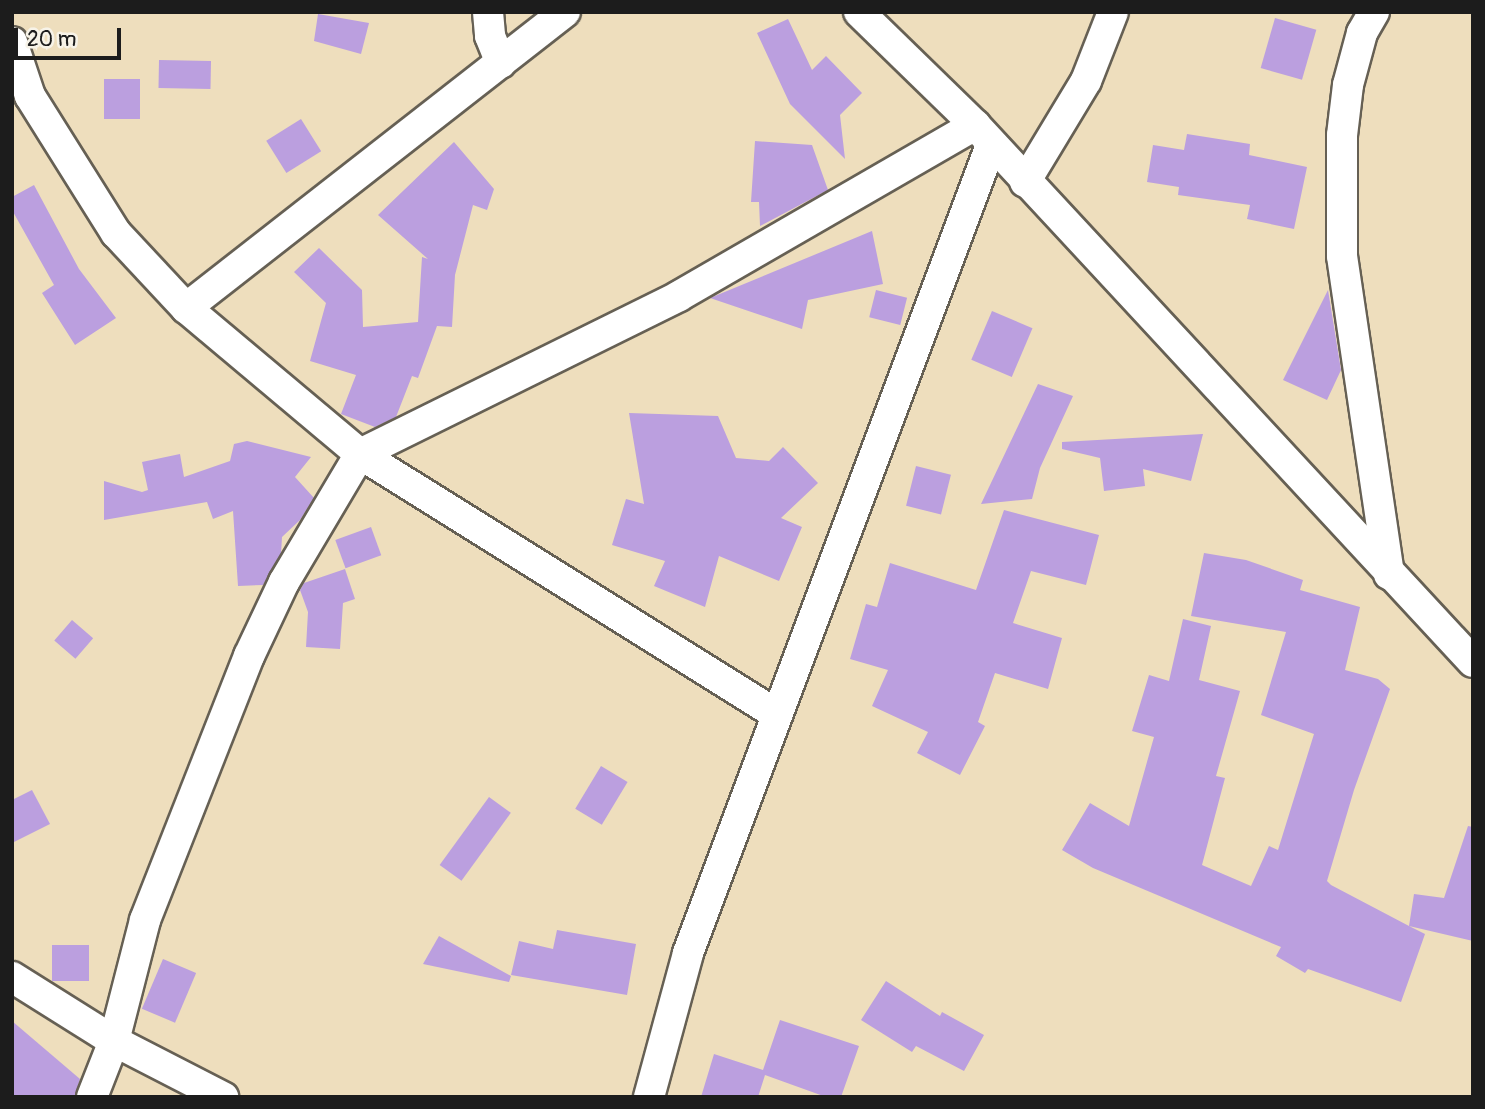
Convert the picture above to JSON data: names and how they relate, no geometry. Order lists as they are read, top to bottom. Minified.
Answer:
{"scale_bar":"20 m"}
